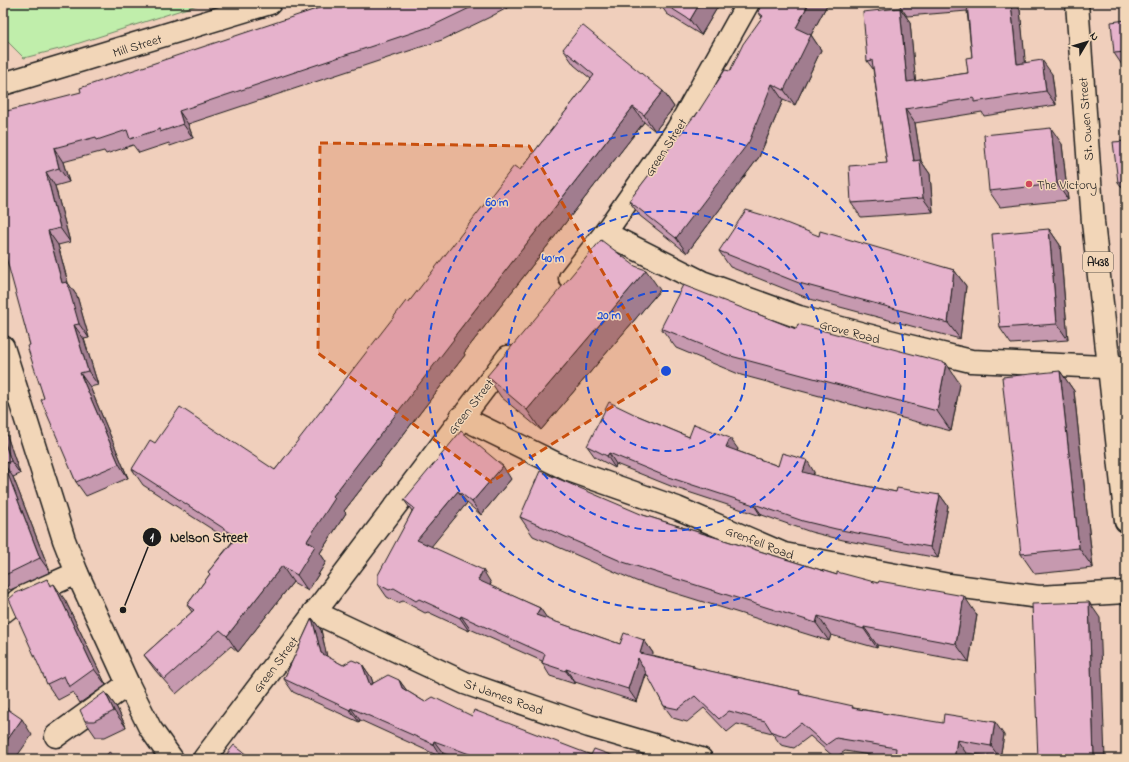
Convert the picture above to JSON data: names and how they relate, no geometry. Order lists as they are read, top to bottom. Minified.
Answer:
{"streets":{"main road":["Mill Street","St. Owen Street","Green Street","A438","Grove Road","Grenfell Road","St James Road"]},"crossings":[["St. Owen Street","Grove Road"],["Green Street","Grove Road"],["Green Street","Grenfell Road"],["Green Street","St James Road"]],"places":["The Victory","Nelson Street"],"north":"top right","rings":["60 m","40 m","20 m"]}
